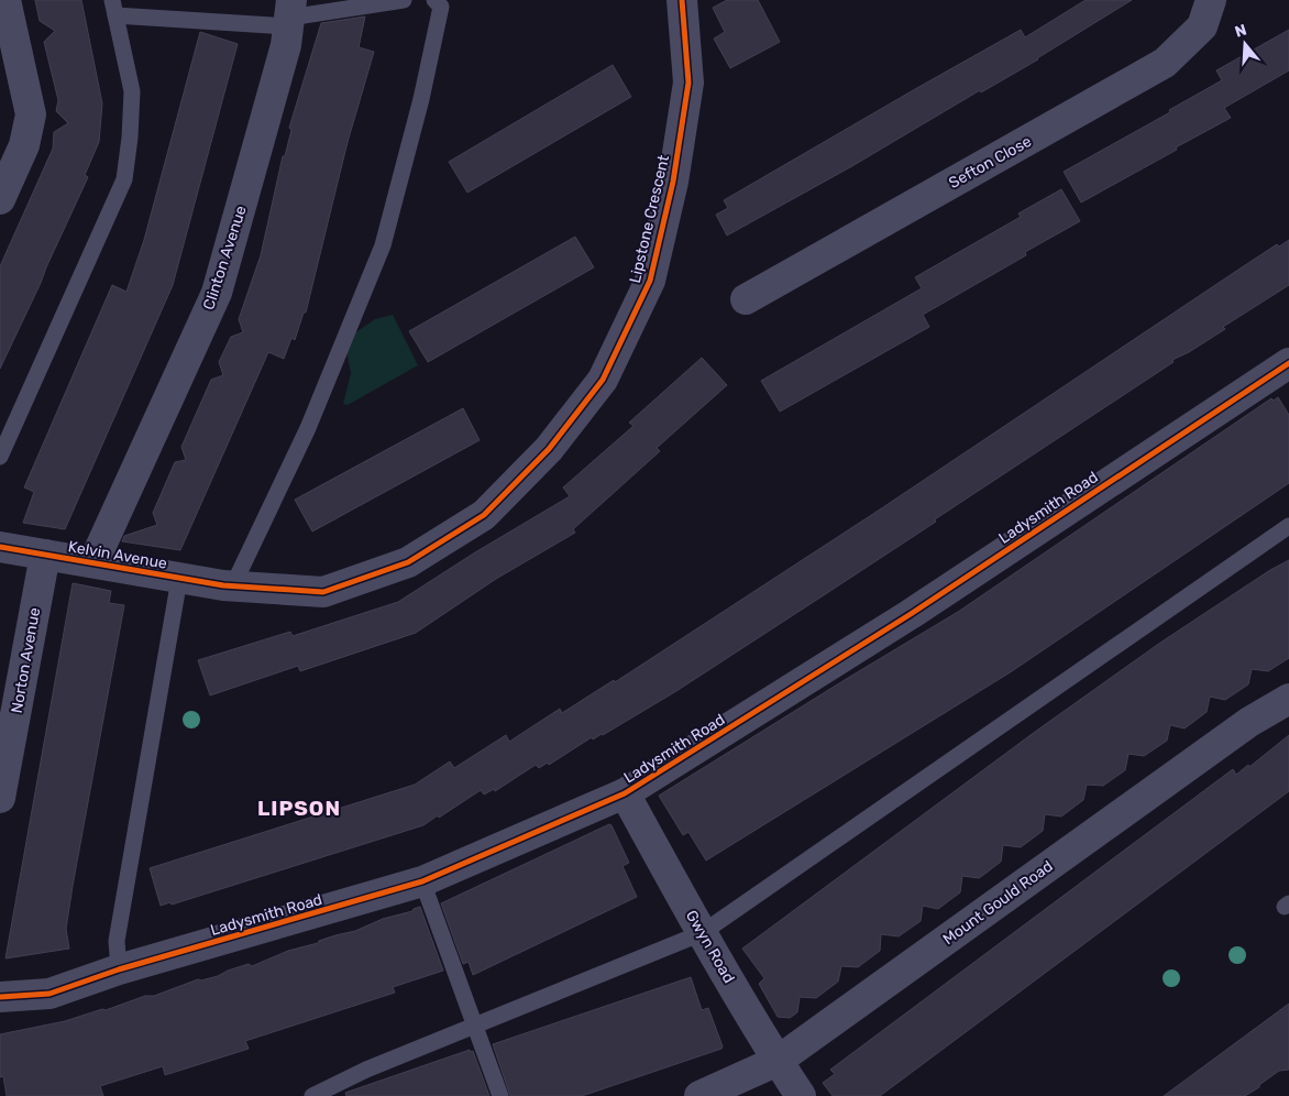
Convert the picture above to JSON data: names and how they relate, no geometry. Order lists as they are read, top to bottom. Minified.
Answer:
{"streets":{"street":["Sefton Close","Lipstone Crescent","Clinton Avenue","Ladysmith Road","Kelvin Avenue","Norton Avenue","Mount Gould Road","Gwyn Road"]},"crossings":[["Lipstone Crescent","Kelvin Avenue"],["Clinton Avenue","Kelvin Avenue"],["Ladysmith Road","Gwyn Road"],["Kelvin Avenue","Norton Avenue"],["Mount Gould Road","Gwyn Road"]],"districts":["LIPSON"],"north":"top"}
